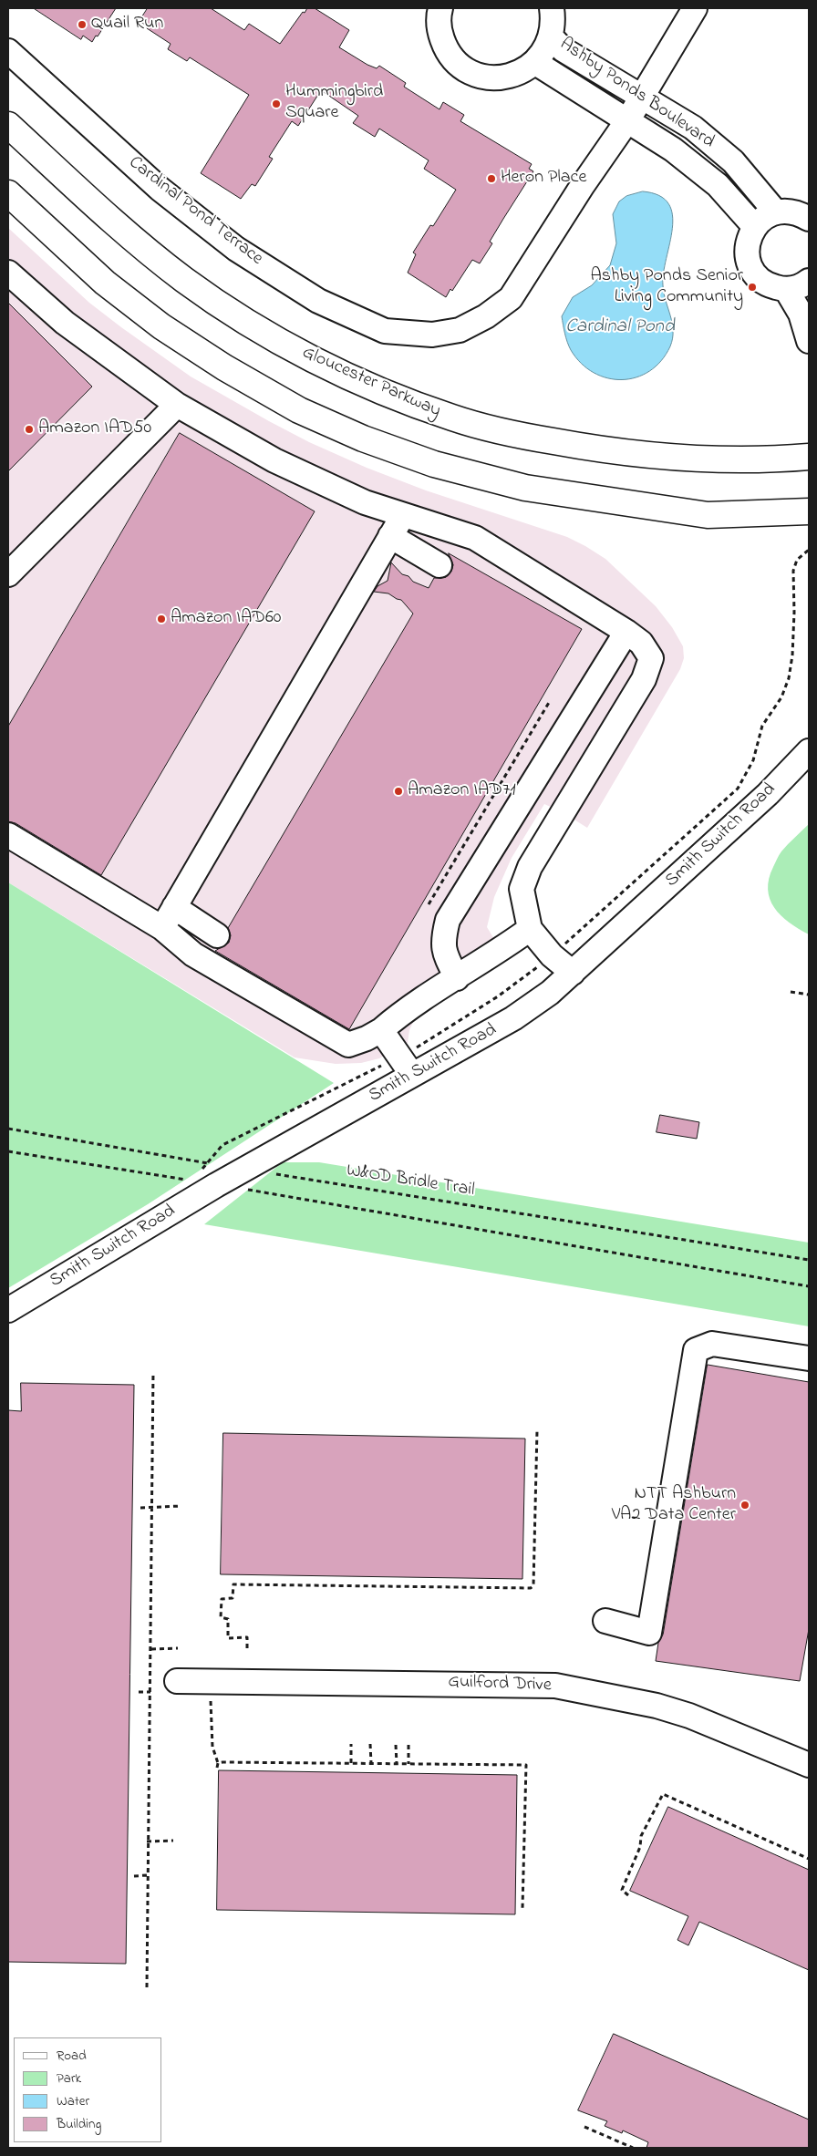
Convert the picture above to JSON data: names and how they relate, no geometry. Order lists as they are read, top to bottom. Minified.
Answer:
{"streets":{"main road":["Gloucester Parkway"],"street":["Ashby Ponds Boulevard","Cardinal Pond Terrace","Smith Switch Road","Guilford Drive"],"path":["W&OD Bridle Trail"]},"crossings":[["Ashby Ponds Boulevard","Cardinal Pond Terrace"],["Smith Switch Road","W&OD Bridle Trail"]],"water":["Cardinal Pond"],"places":["Quail Run","Hummingbird Square","Heron Place","Ashby Ponds Senior Living Community","Amazon IAD50","Amazon IAD60","Amazon IAD71","NTT Ashburn VA2 Data Center"],"legend":["Road","Park","Water","Building"]}
